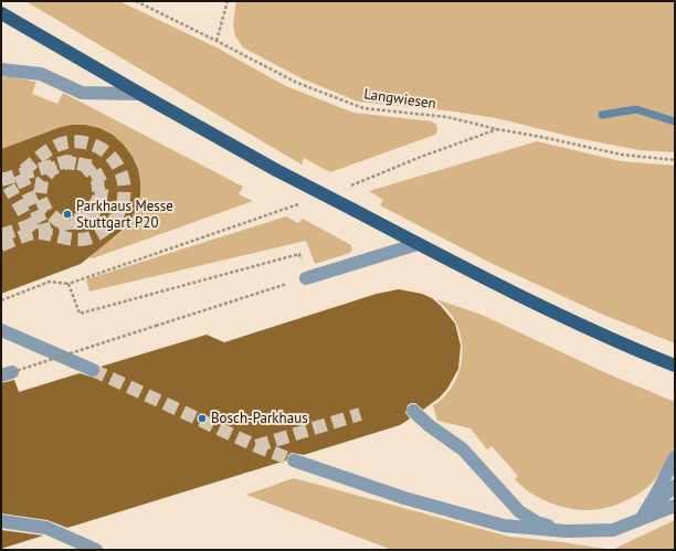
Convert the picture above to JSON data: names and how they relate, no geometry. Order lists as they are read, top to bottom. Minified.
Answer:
{"streets":{"path":["Langwiesen"]},"places":["Parkhaus Messe Stuttgart P20","Bosch-Parkhaus"]}
